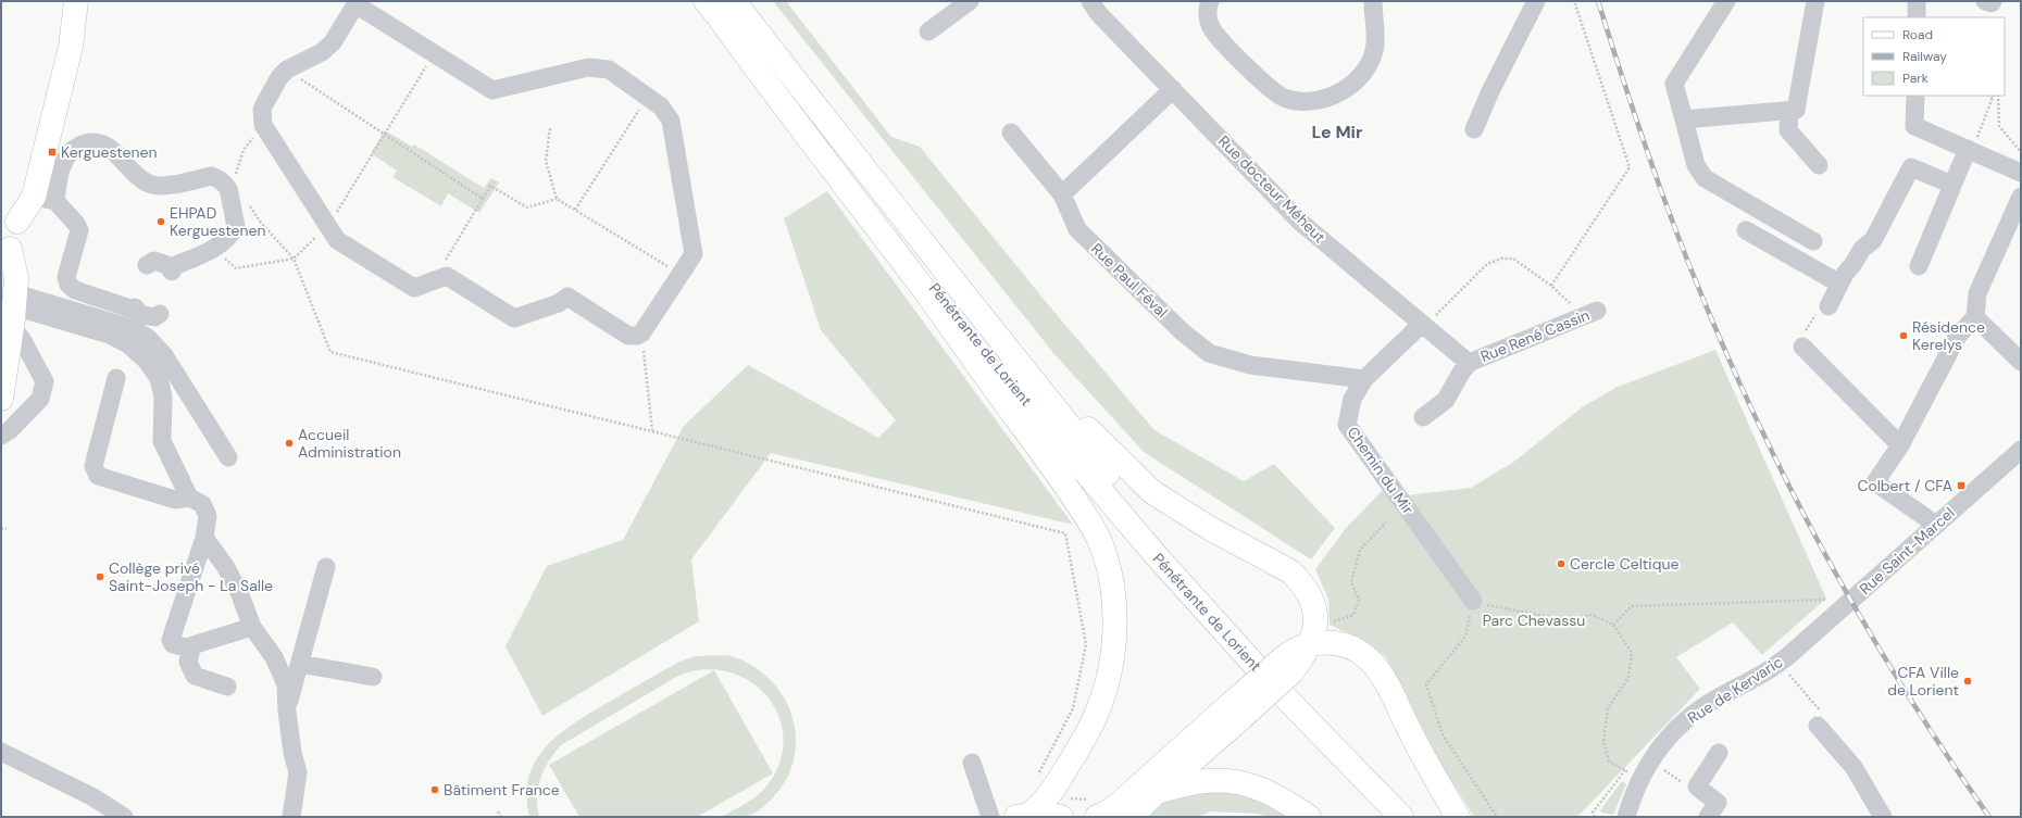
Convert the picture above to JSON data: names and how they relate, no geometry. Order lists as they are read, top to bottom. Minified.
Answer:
{"streets":{"main road":["Pénétrante de Lorient"],"street":["Rue docteur Méheut","Rue Paul Féval","Rue René Cassin","Chemin du Mir","Rue Saint-Marcel","Rue de Kervaric"]},"crossings":[["Rue docteur Méheut","Rue René Cassin"],["Rue docteur Méheut","Chemin du Mir"],["Rue Paul Féval","Chemin du Mir"],["Rue Saint-Marcel","Rue de Kervaric"]],"districts":["Le Mir"],"parks":["Parc Chevassu"],"places":{"transit":["Kerguestenen","Colbert / CFA"],"other":["EHPAD Kerguestenen","Résidence Kerelys","Accueil Administration","Cercle Celtique","Collège privé Saint-Joseph - La Salle","CFA Ville de Lorient","Bâtiment France"]},"legend":["Road","Railway","Park"]}
